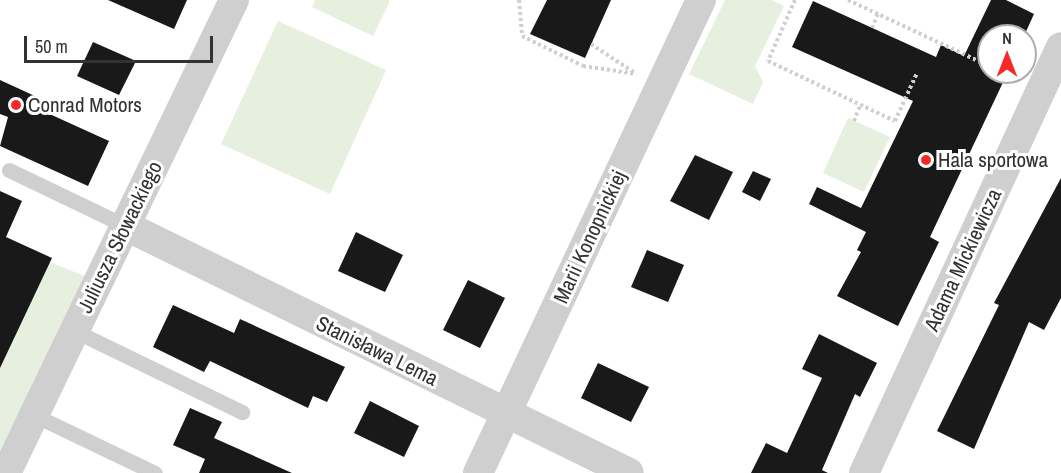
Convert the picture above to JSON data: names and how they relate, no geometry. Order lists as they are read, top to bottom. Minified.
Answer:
{"streets":{"street":["Juliusza Słowackiego","Marii Konopnickiej","Adama Mickiewicza","Stanisława Lema"]},"crossings":[["Juliusza Słowackiego","Stanisława Lema"],["Marii Konopnickiej","Stanisława Lema"]],"places":["Conrad Motors","Hala sportowa"],"scale_bar":"50 m","north":"top"}
